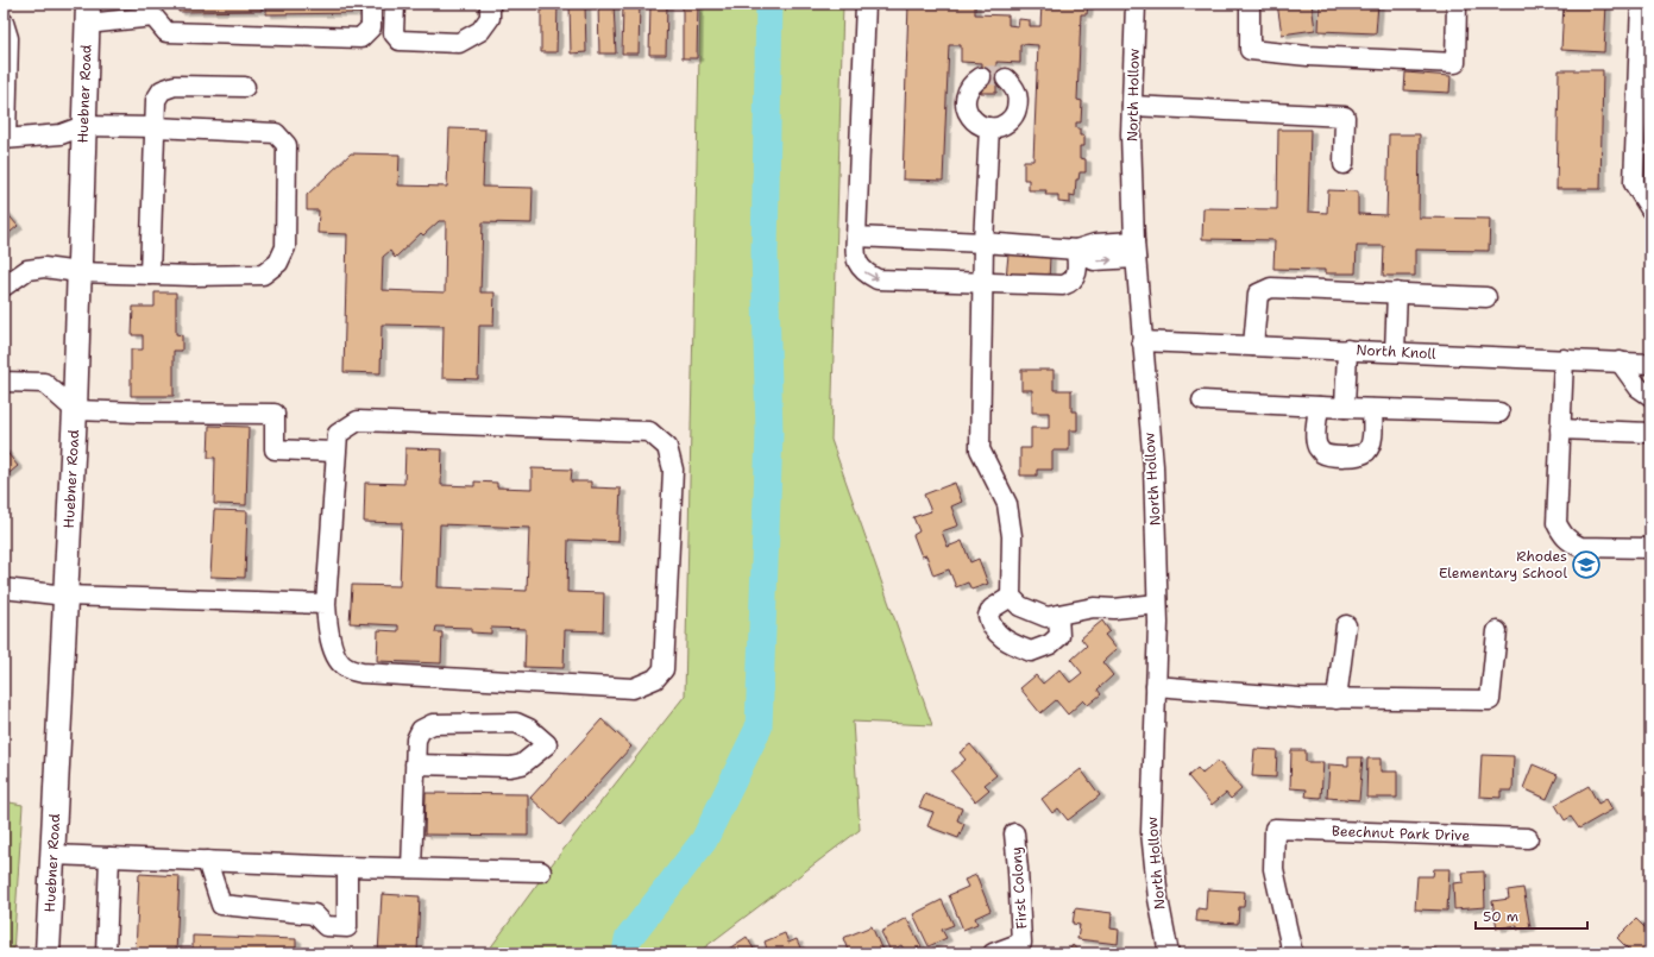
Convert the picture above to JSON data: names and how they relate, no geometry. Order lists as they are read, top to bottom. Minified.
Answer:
{"streets":{"main road":["Huebner Road"],"street":["North Hollow","North Knoll","Beechnut Park Drive","First Colony"]},"crossings":[["North Hollow","North Knoll"]],"places":{"school or university":["Rhodes Elementary School"]},"scale_bar":"50 m"}
